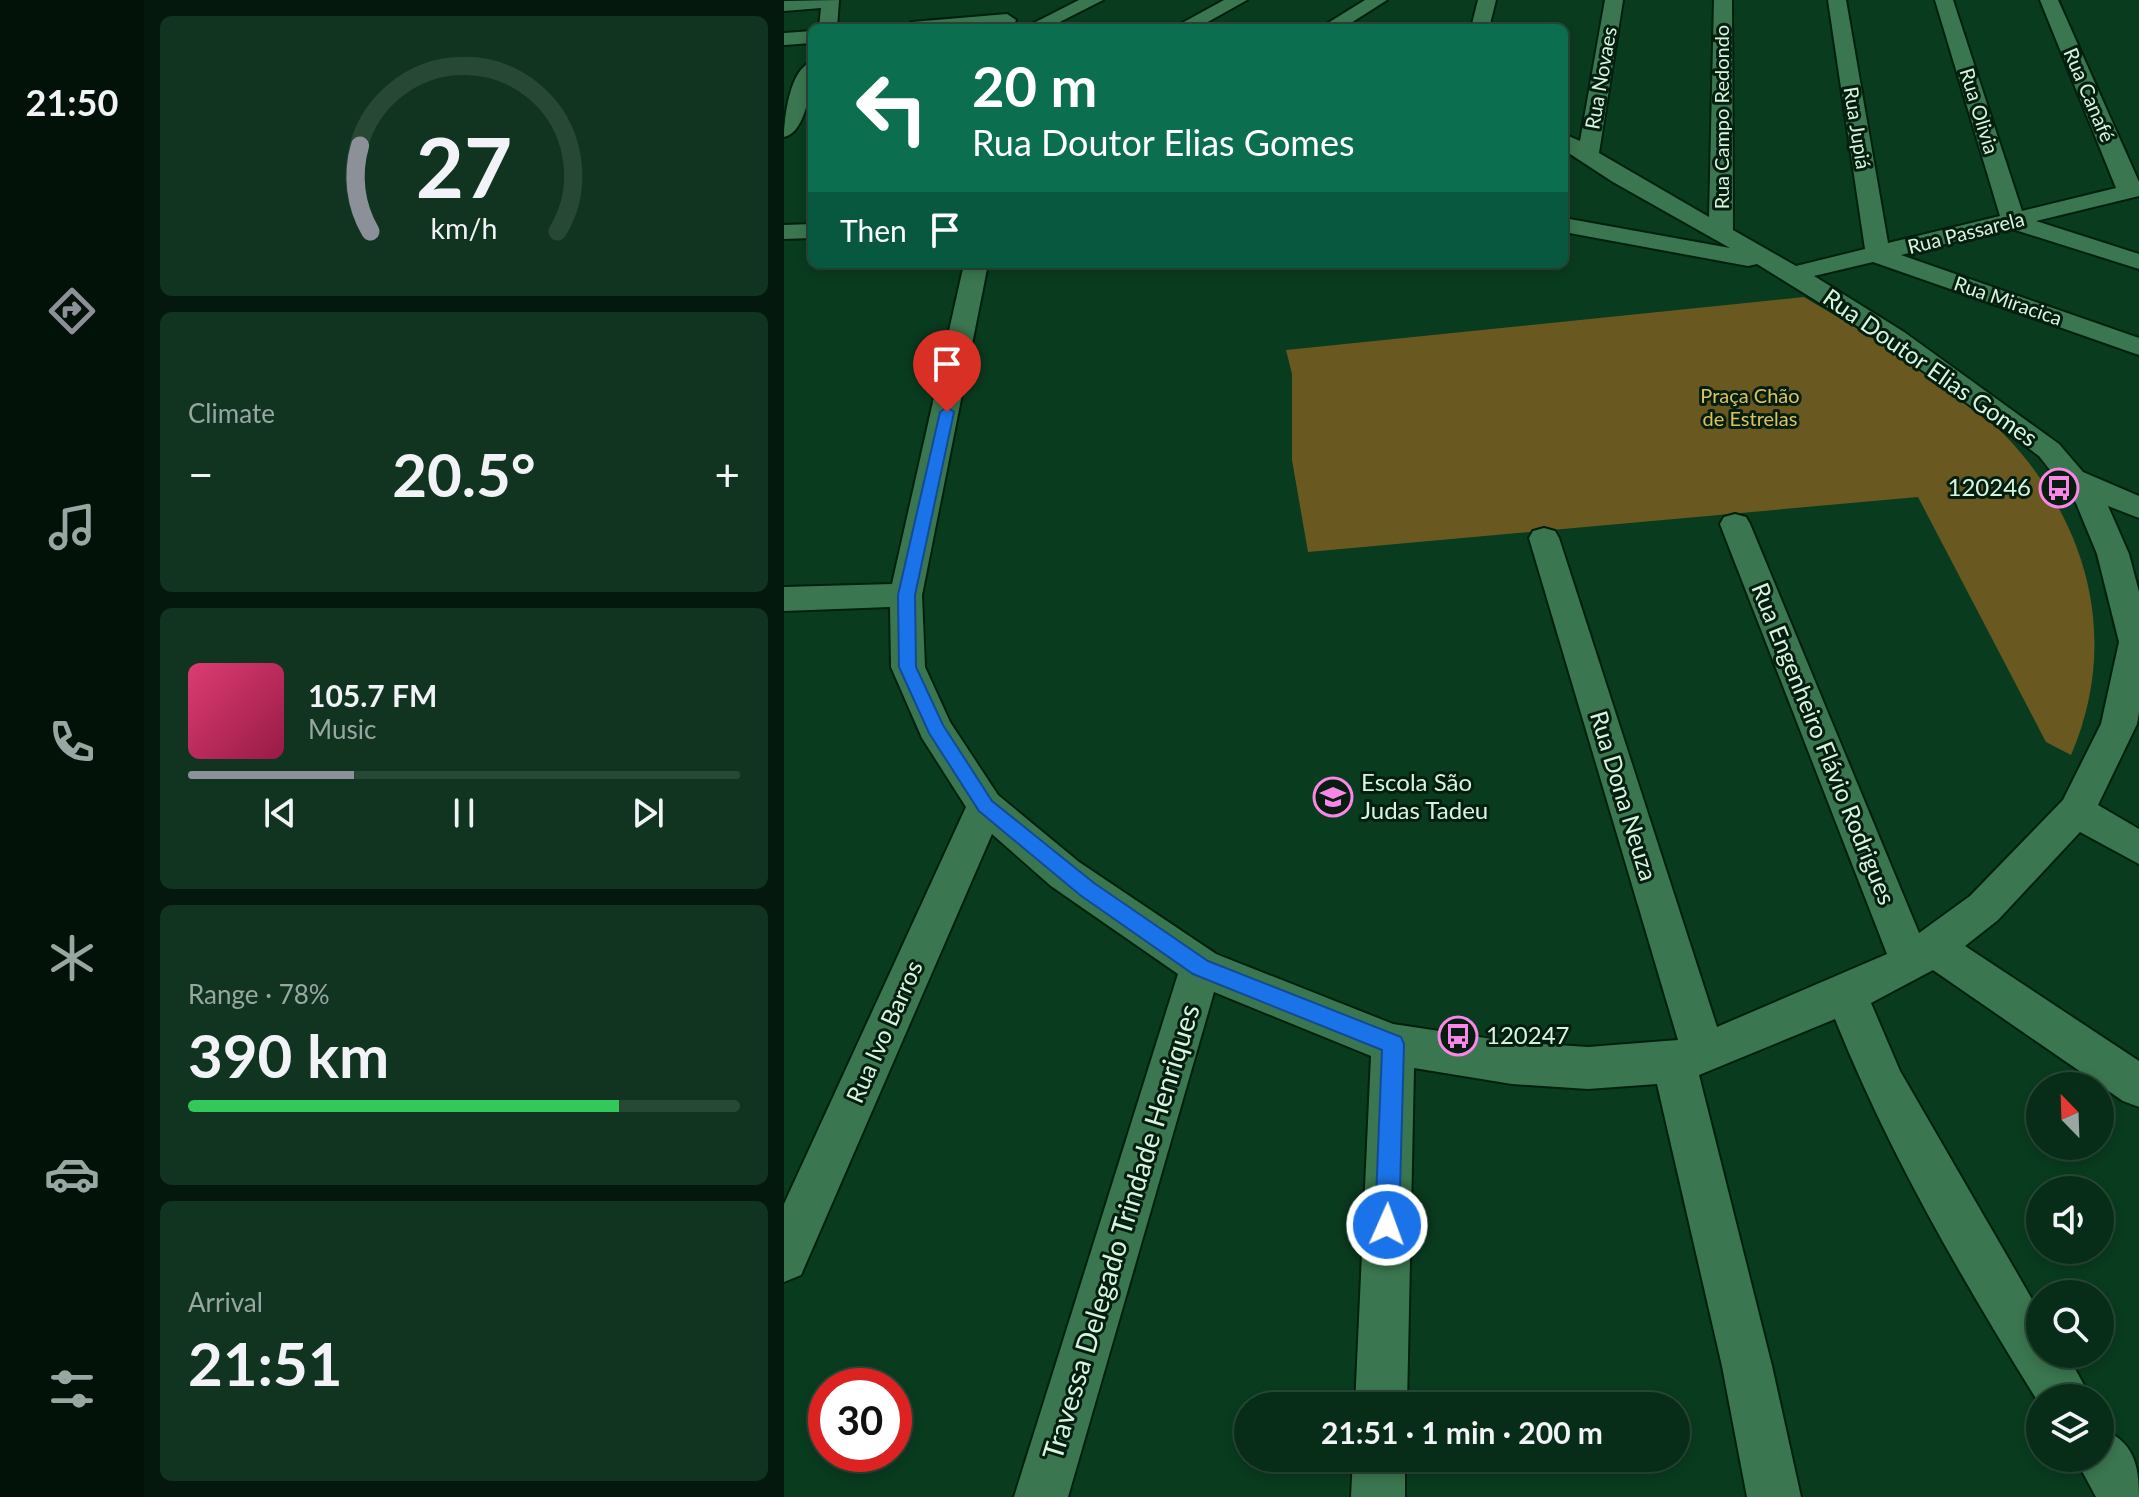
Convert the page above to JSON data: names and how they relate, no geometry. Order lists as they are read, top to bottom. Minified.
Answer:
{"streets":{"street":["Rua Novaes","Rua Canafé","Rua Olivia","Rua Campo Redondo","Rua Jupiá","Rua Passarela","Rua Miracica","Rua Doutor Elias Gomes","Rua Engenheiro Flávio Rodrigues","Rua Dona Neuza","Rua Ivo Barros","Travessa Delegado Trindade Henriques"]},"crossings":[["Rua Novaes","Rua Doutor Elias Gomes"],["Rua Canafé","Rua Passarela"],["Rua Olivia","Rua Passarela"],["Rua Campo Redondo","Rua Doutor Elias Gomes"],["Rua Jupiá","Rua Passarela"],["Rua Jupiá","Rua Miracica"],["Rua Passarela","Rua Miracica"],["Rua Passarela","Rua Doutor Elias Gomes"],["Rua Doutor Elias Gomes","Rua Engenheiro Flávio Rodrigues"],["Rua Doutor Elias Gomes","Rua Dona Neuza"],["Rua Doutor Elias Gomes","Rua Ivo Barros"],["Rua Doutor Elias Gomes","Travessa Delegado Trindade Henriques"]],"parks":["Praça Chão de Estrelas"],"places":{"bus stop":["120246","120247"],"school or university":["Escola São Judas Tadeu"]},"north":"top left","page":{"tabs":"21:50","turn":["20 m","Rua Doutor Elias Gomes"],"then":"Then","tile":["Climate",["Range · 78%","390 km"],["Arrival","21:51"]],"heat":["−","20.5°","+"],"song":["105.7 FM","Music"],"limit":"30","trip":"21:51 · 1 min · 200 m","gauge":["27","km/h"]}}
